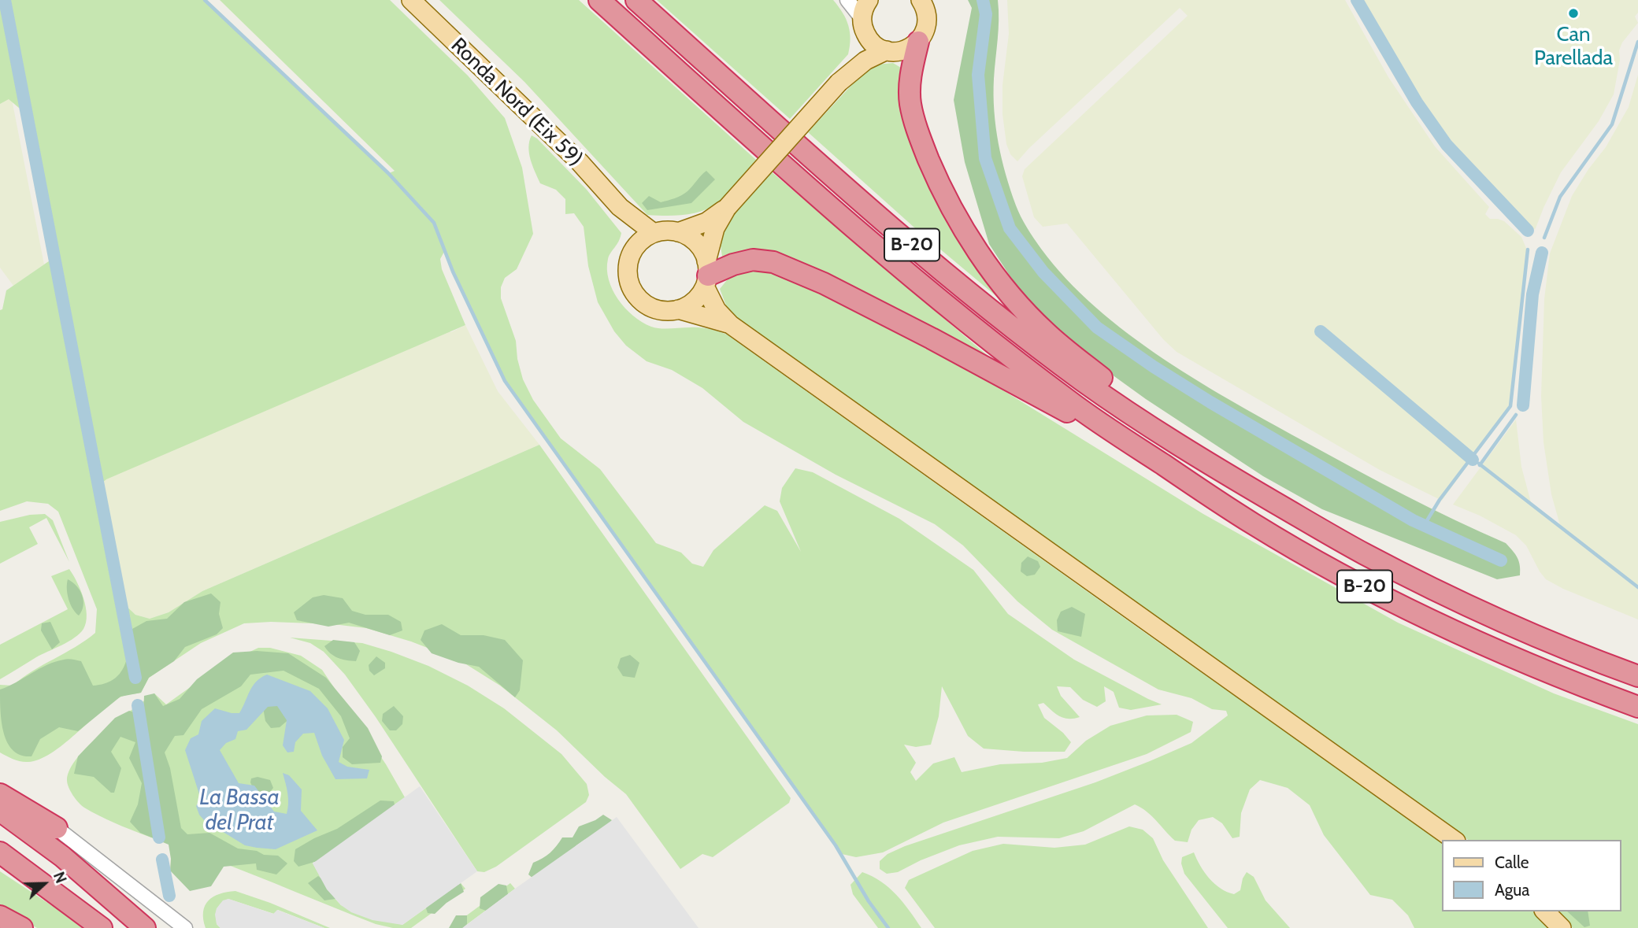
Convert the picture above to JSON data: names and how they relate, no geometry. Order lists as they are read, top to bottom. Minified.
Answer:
{"streets":{"highway":["B-20"],"main road":["Ronda Nord (Eix 59)"]},"water":["La Bassa del Prat"],"places":["Can Parellada"],"legend":["Calle","Agua"],"north":"right"}
